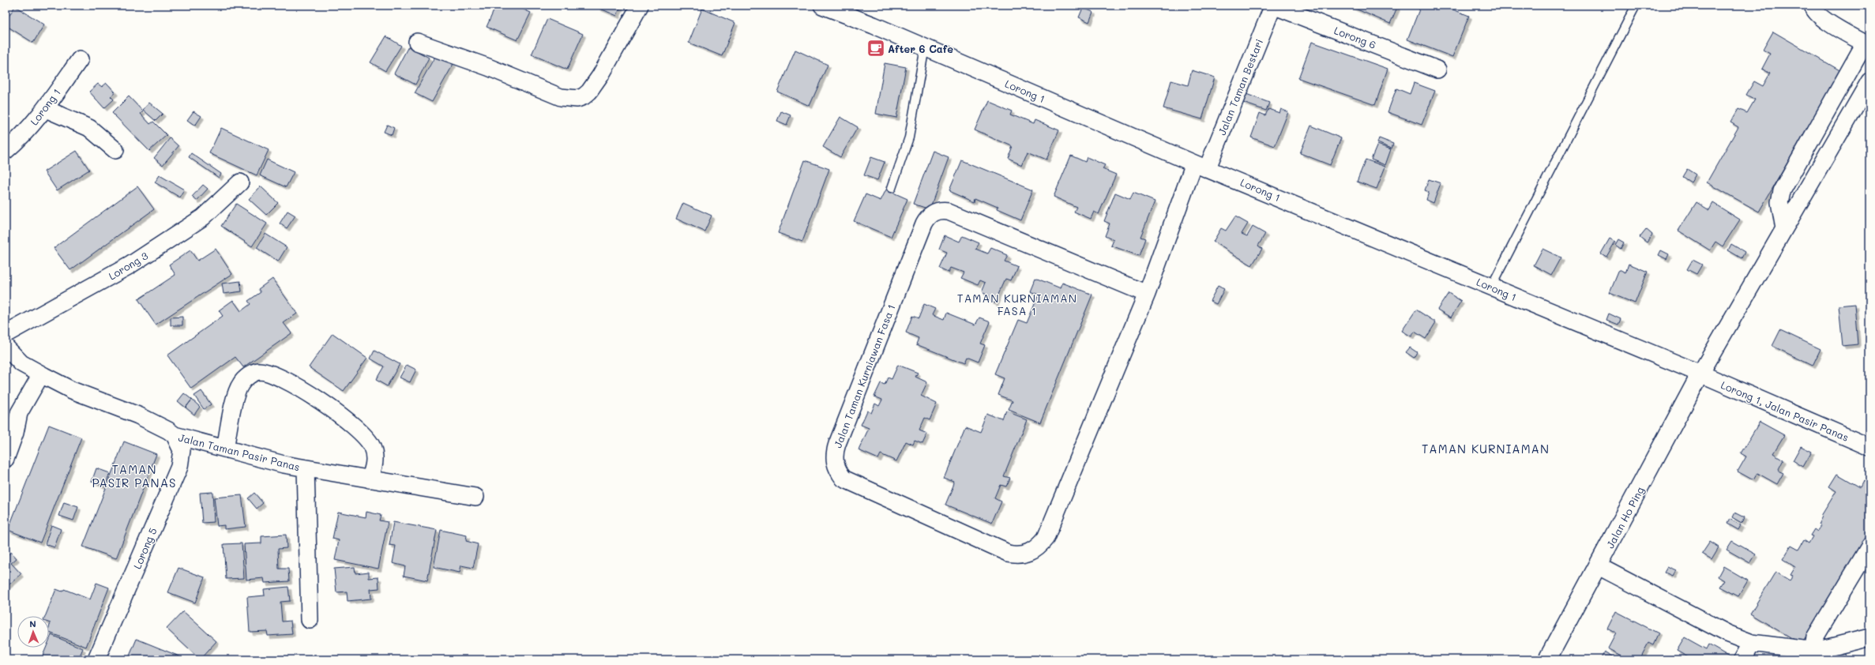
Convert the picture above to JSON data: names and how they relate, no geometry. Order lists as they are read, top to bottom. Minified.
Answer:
{"streets":{"street":["Lorong 6","Jalan Taman Bestari","Lorong 1","Lorong 3","Jalan Taman Kurniawan Fasa 1","Lorong 1, Jalan Pasir Panas","Jalan Taman Pasir Panas","Jalan Ho Ping","Lorong 5"]},"crossings":[["Lorong 6","Jalan Taman Bestari"],["Jalan Taman Bestari","Lorong 1"],["Jalan Taman Bestari","Jalan Taman Kurniawan Fasa 1"],["Lorong 1","Jalan Taman Kurniawan Fasa 1"],["Lorong 1","Lorong 1, Jalan Pasir Panas"],["Lorong 1","Jalan Ho Ping"],["Lorong 1, Jalan Pasir Panas","Jalan Ho Ping"],["Jalan Taman Pasir Panas","Lorong 5"]],"districts":["TAMAN KURNIAMAN FASA 1","TAMAN KURNIAMAN","TAMAN PASIR PANAS"],"places":{"cafe":["After 6 Cafe"]},"north":"top"}
